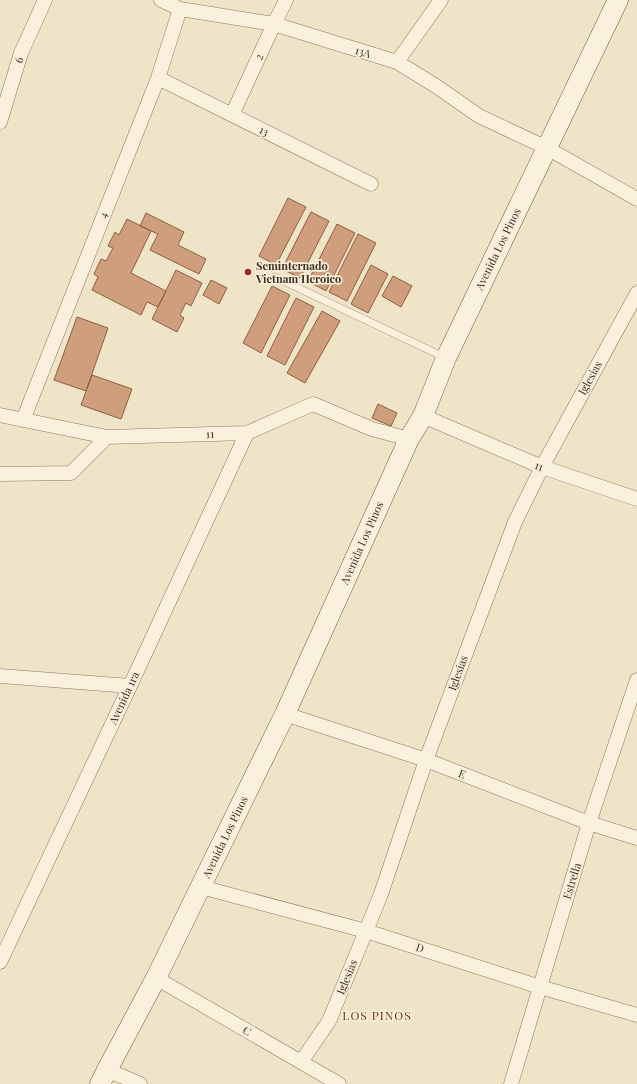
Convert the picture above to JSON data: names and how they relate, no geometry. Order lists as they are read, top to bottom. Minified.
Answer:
{"streets":{"street":["13A","2","6","13","4","Avenida Los Pinos","Iglesias","11","Avenida 1ra","E","Estrella","D","C"]},"crossings":[["13A","2"],["13A","4"],["13A","Avenida Los Pinos"],["2","13"],["13","4"],["4","11"],["Avenida Los Pinos","11"],["Avenida Los Pinos","E"],["Avenida Los Pinos","D"],["Avenida Los Pinos","C"],["Iglesias","11"],["Iglesias","E"],["Iglesias","D"],["Iglesias","C"],["11","Avenida 1ra"],["E","Estrella"],["Estrella","D"]],"districts":["LOS PINOS"],"places":["Seminternado Vietnam Heroico"]}
